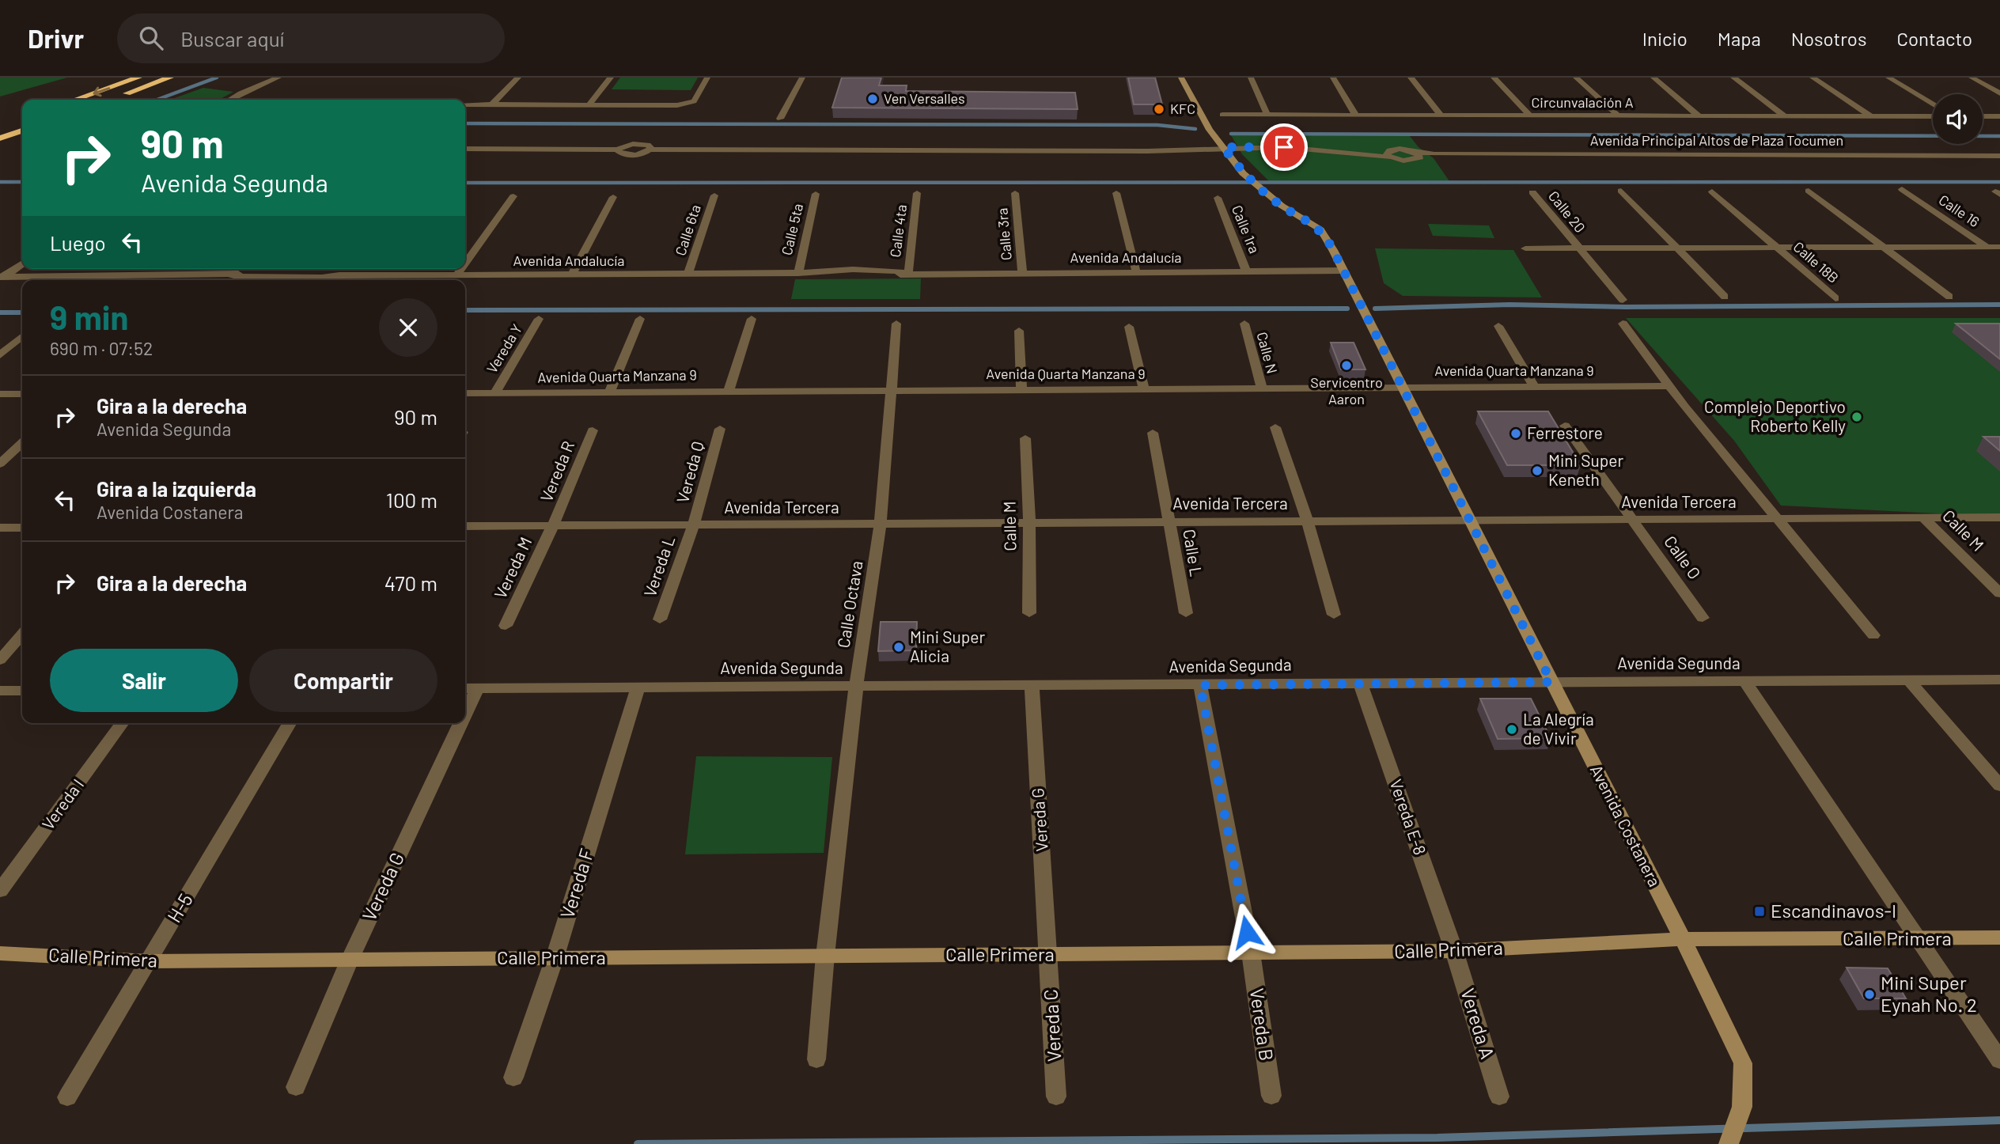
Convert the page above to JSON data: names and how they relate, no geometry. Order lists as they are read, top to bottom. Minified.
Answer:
{"streets":{"street":["Circunvalación A","Avenida Principal Altos de Plaza Tocumen","Calle 16","Calle 20","Calle 5ta","Calle 1ra","Calle 6ta","Calle 4ta","Calle 3ra","Avenida Andalucía","Calle 18B","Vereda Y","Calle N","Avenida Quarta Manzana 9","Vereda R","Vereda Q","Avenida Tercera","Calle M","Calle L","Calle O","Vereda L","Vereda M","Calle Octava","Avenida Segunda","Vereda I","Vereda E-8","Vereda G","Avenida Costanera","Vereda F","H-5","Calle Primera","Vereda A","Vereda B","Vereda C"]},"crossings":[["Avenida Principal Altos de Plaza Tocumen","Avenida Costanera"],["Calle 5ta","Avenida Andalucía"],["Calle 1ra","Avenida Andalucía"],["Calle 6ta","Avenida Andalucía"],["Calle 4ta","Avenida Andalucía"],["Calle 3ra","Avenida Andalucía"],["Avenida Andalucía","Avenida Costanera"],["Vereda Y","Avenida Quarta Manzana 9"],["Calle N","Avenida Quarta Manzana 9"],["Avenida Quarta Manzana 9","Calle Octava"],["Avenida Quarta Manzana 9","Avenida Costanera"],["Vereda R","Avenida Tercera"],["Vereda R","Vereda M"],["Vereda Q","Avenida Tercera"],["Vereda Q","Vereda L"],["Avenida Tercera","Calle M"],["Avenida Tercera","Calle L"],["Avenida Tercera","Calle O"],["Avenida Tercera","Vereda L"],["Avenida Tercera","Vereda M"],["Avenida Tercera","Calle Octava"],["Avenida Tercera","Avenida Costanera"],["Calle Octava","Avenida Segunda"],["Calle Octava","Calle Primera"],["Avenida Segunda","Vereda E-8"],["Avenida Segunda","Vereda G"],["Avenida Segunda","Avenida Costanera"],["Avenida Segunda","Vereda F"],["Avenida Segunda","Vereda B"],["Vereda E-8","Calle Primera"],["Vereda E-8","Vereda A"],["Vereda G","Calle Primera"],["Vereda G","Vereda C"],["Avenida Costanera","Calle Primera"],["Vereda F","Calle Primera"],["H-5","Calle Primera"],["Calle Primera","Vereda A"],["Calle Primera","Vereda B"],["Calle Primera","Vereda C"]],"places":{"other":["Ven Versalles","KFC","Servicentro Aaron","Complejo Deportivo Roberto Kelly","Ferrestore","Mini Super Keneth","Mini Super Alicia","La Alegría de Vivir","Mini Super Eynah No. 2"],"transit":["Escandinavos-I"]},"page":{"header":"Drivr","search":"Buscar aquí","nav":["Inicio","Mapa","Nosotros","Contacto"],"turn":["90 m","Avenida Segunda"],"then":"Luego","heading":["9 min","690 m · 07:52"],"list":[{"name":"Gira a la derecha","note":"Avenida Segunda","value":"90 m"},{"name":"Gira a la izquierda","note":"Avenida Costanera","value":"100 m"},{"name":"Gira a la derecha","value":"470 m"}],"buttons":["Salir","Compartir"]}}
